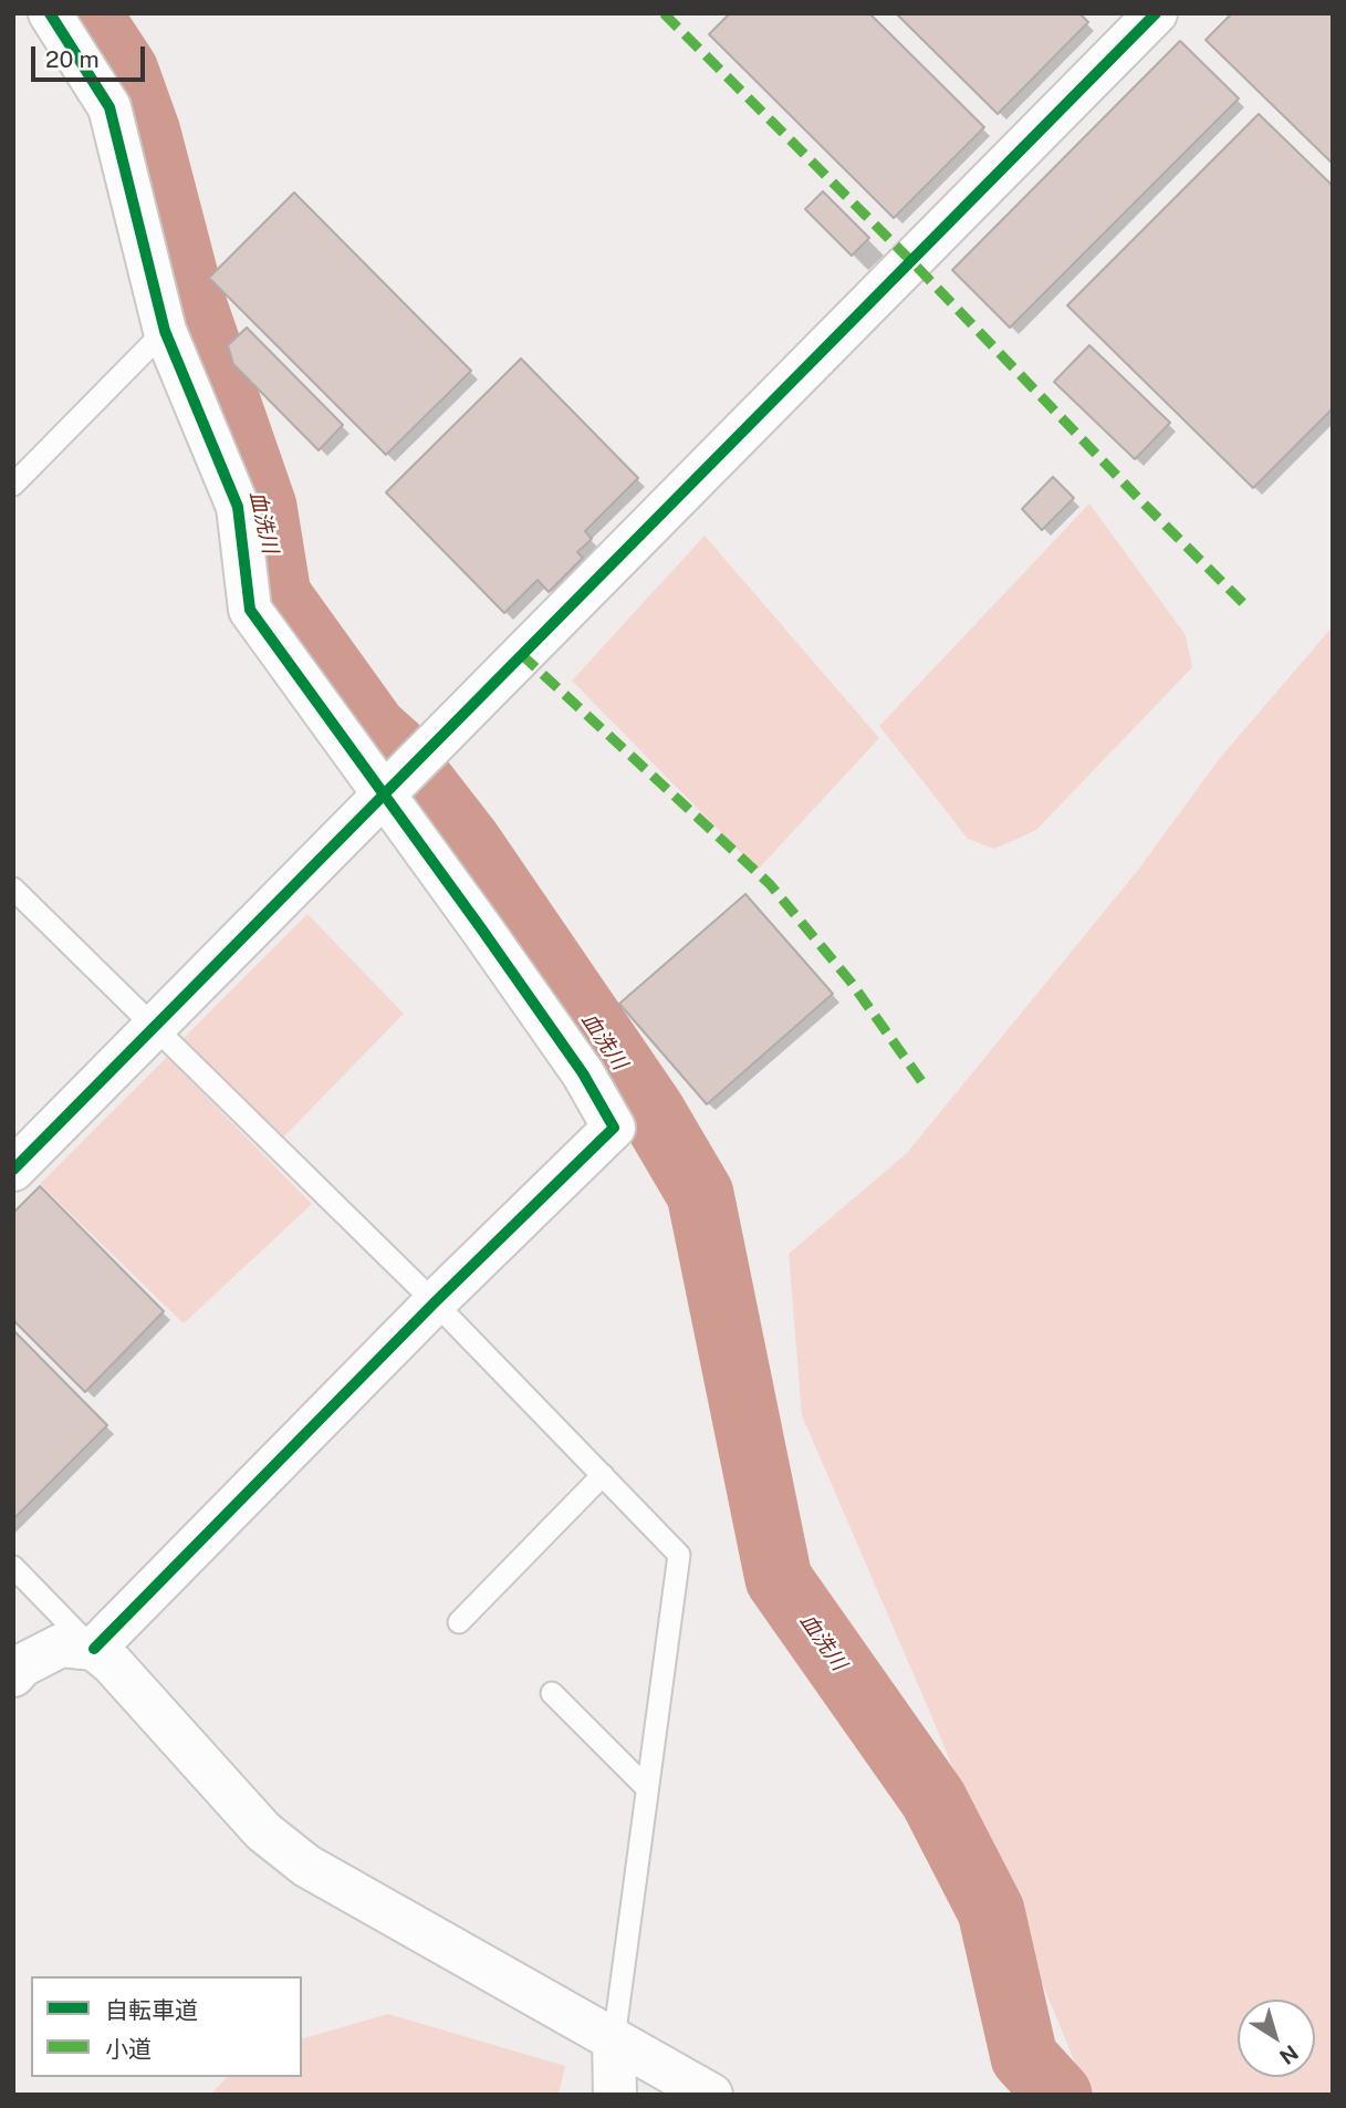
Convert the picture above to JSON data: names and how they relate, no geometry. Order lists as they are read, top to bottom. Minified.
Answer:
{"water":["血洗川"],"legend":["自転車道","小道"],"scale_bar":"20 m","north":"bottom right"}
